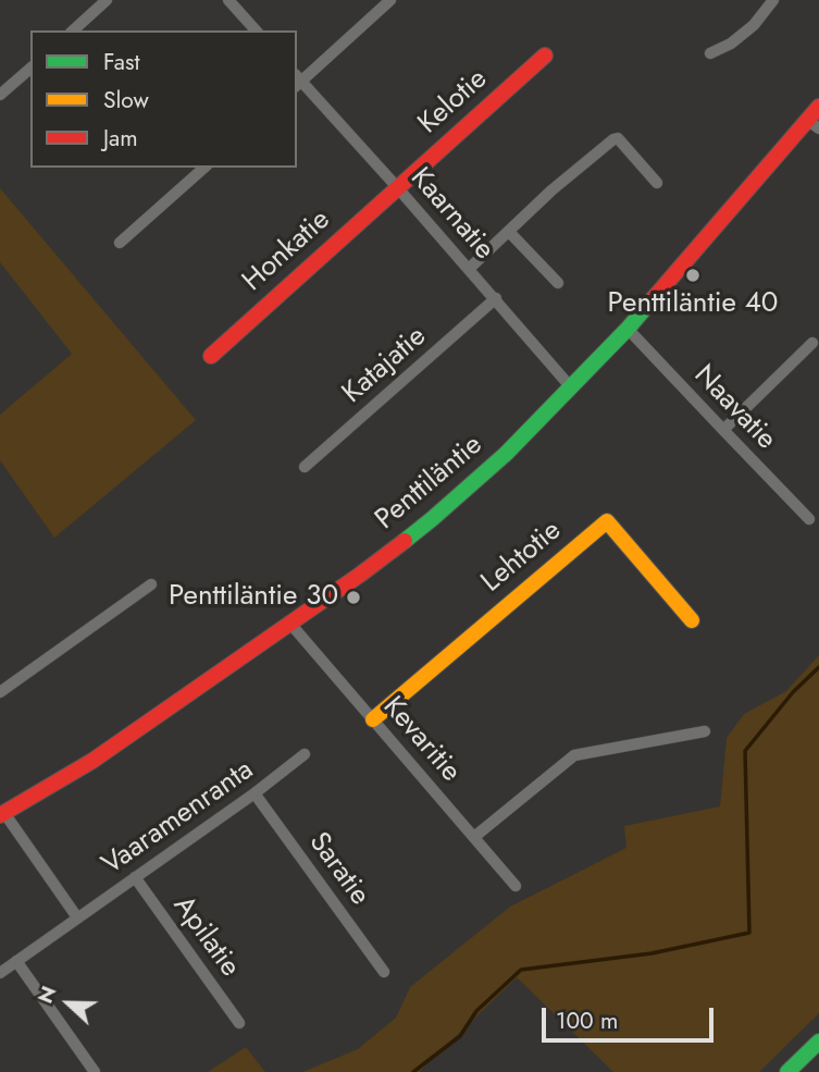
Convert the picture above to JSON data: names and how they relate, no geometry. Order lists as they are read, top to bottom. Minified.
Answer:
{"streets":{"main road":["Kelotie","Honkatie","Penttiläntie","Lehtotie"],"street":["Kaarnatie","Katajatie","Naavatie","Kevaritie","Vaaramenranta","Saratie","Apilatie"]},"crossings":[["Kelotie","Kaarnatie"],["Kelotie","Honkatie"],["Kaarnatie","Honkatie"],["Kaarnatie","Katajatie"],["Kaarnatie","Penttiläntie"],["Naavatie","Penttiläntie"],["Penttiläntie","Kevaritie"],["Lehtotie","Kevaritie"],["Vaaramenranta","Saratie"],["Vaaramenranta","Apilatie"]],"places":["Penttiläntie 40","Penttiläntie 30"],"legend":["Fast","Slow","Jam"],"scale_bar":"100 m","north":"left"}
